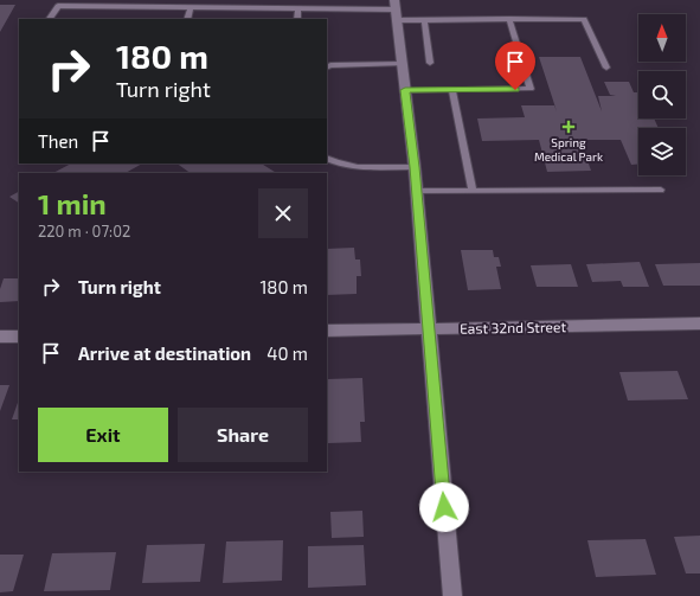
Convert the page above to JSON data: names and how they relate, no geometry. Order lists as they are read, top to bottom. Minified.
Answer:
{"streets":{"street":["East 32nd Street"]},"places":{"health":["Spring Medical Park"]},"north":"top","page":{"turn":["180 m","Turn right"],"then":"Then","heading":["1 min","220 m · 07:02"],"list":[{"name":"Turn right","value":"180 m"},{"name":"Arrive at destination","value":"40 m"}],"buttons":["Exit","Share"]}}
